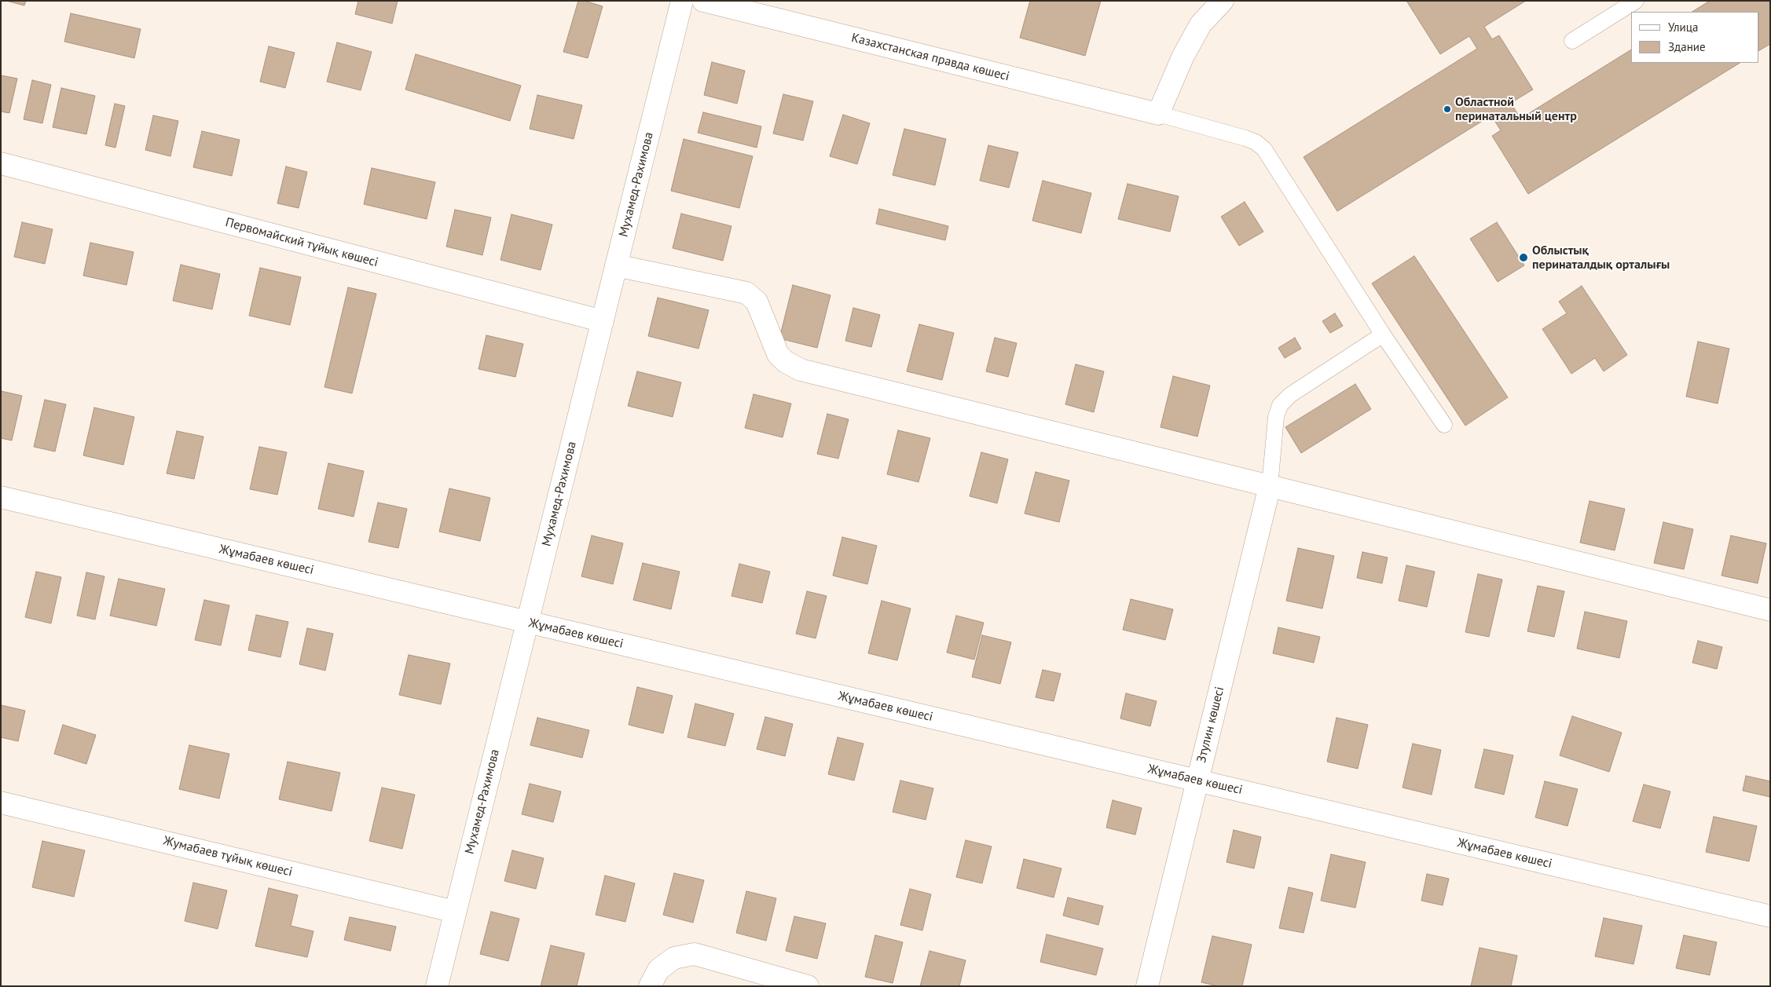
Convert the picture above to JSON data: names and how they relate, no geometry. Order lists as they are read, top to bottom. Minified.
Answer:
{"streets":{"street":["Казахстанская правда көшесі","Мухамед-Рахимова","Первомайский тұйық көшесі","Жұмабаев көшесі","Зтулин көшесі","Жумабаев тұйық көшесі"]},"crossings":[["Мухамед-Рахимова","Первомайский тұйық көшесі"],["Мухамед-Рахимова","Жұмабаев көшесі"],["Мухамед-Рахимова","Жумабаев тұйық көшесі"],["Жұмабаев көшесі","Зтулин көшесі"]],"places":["Областной перинатальный центр","Облыстық перинаталдық орталығы"],"legend":["Улица","Здание"]}
